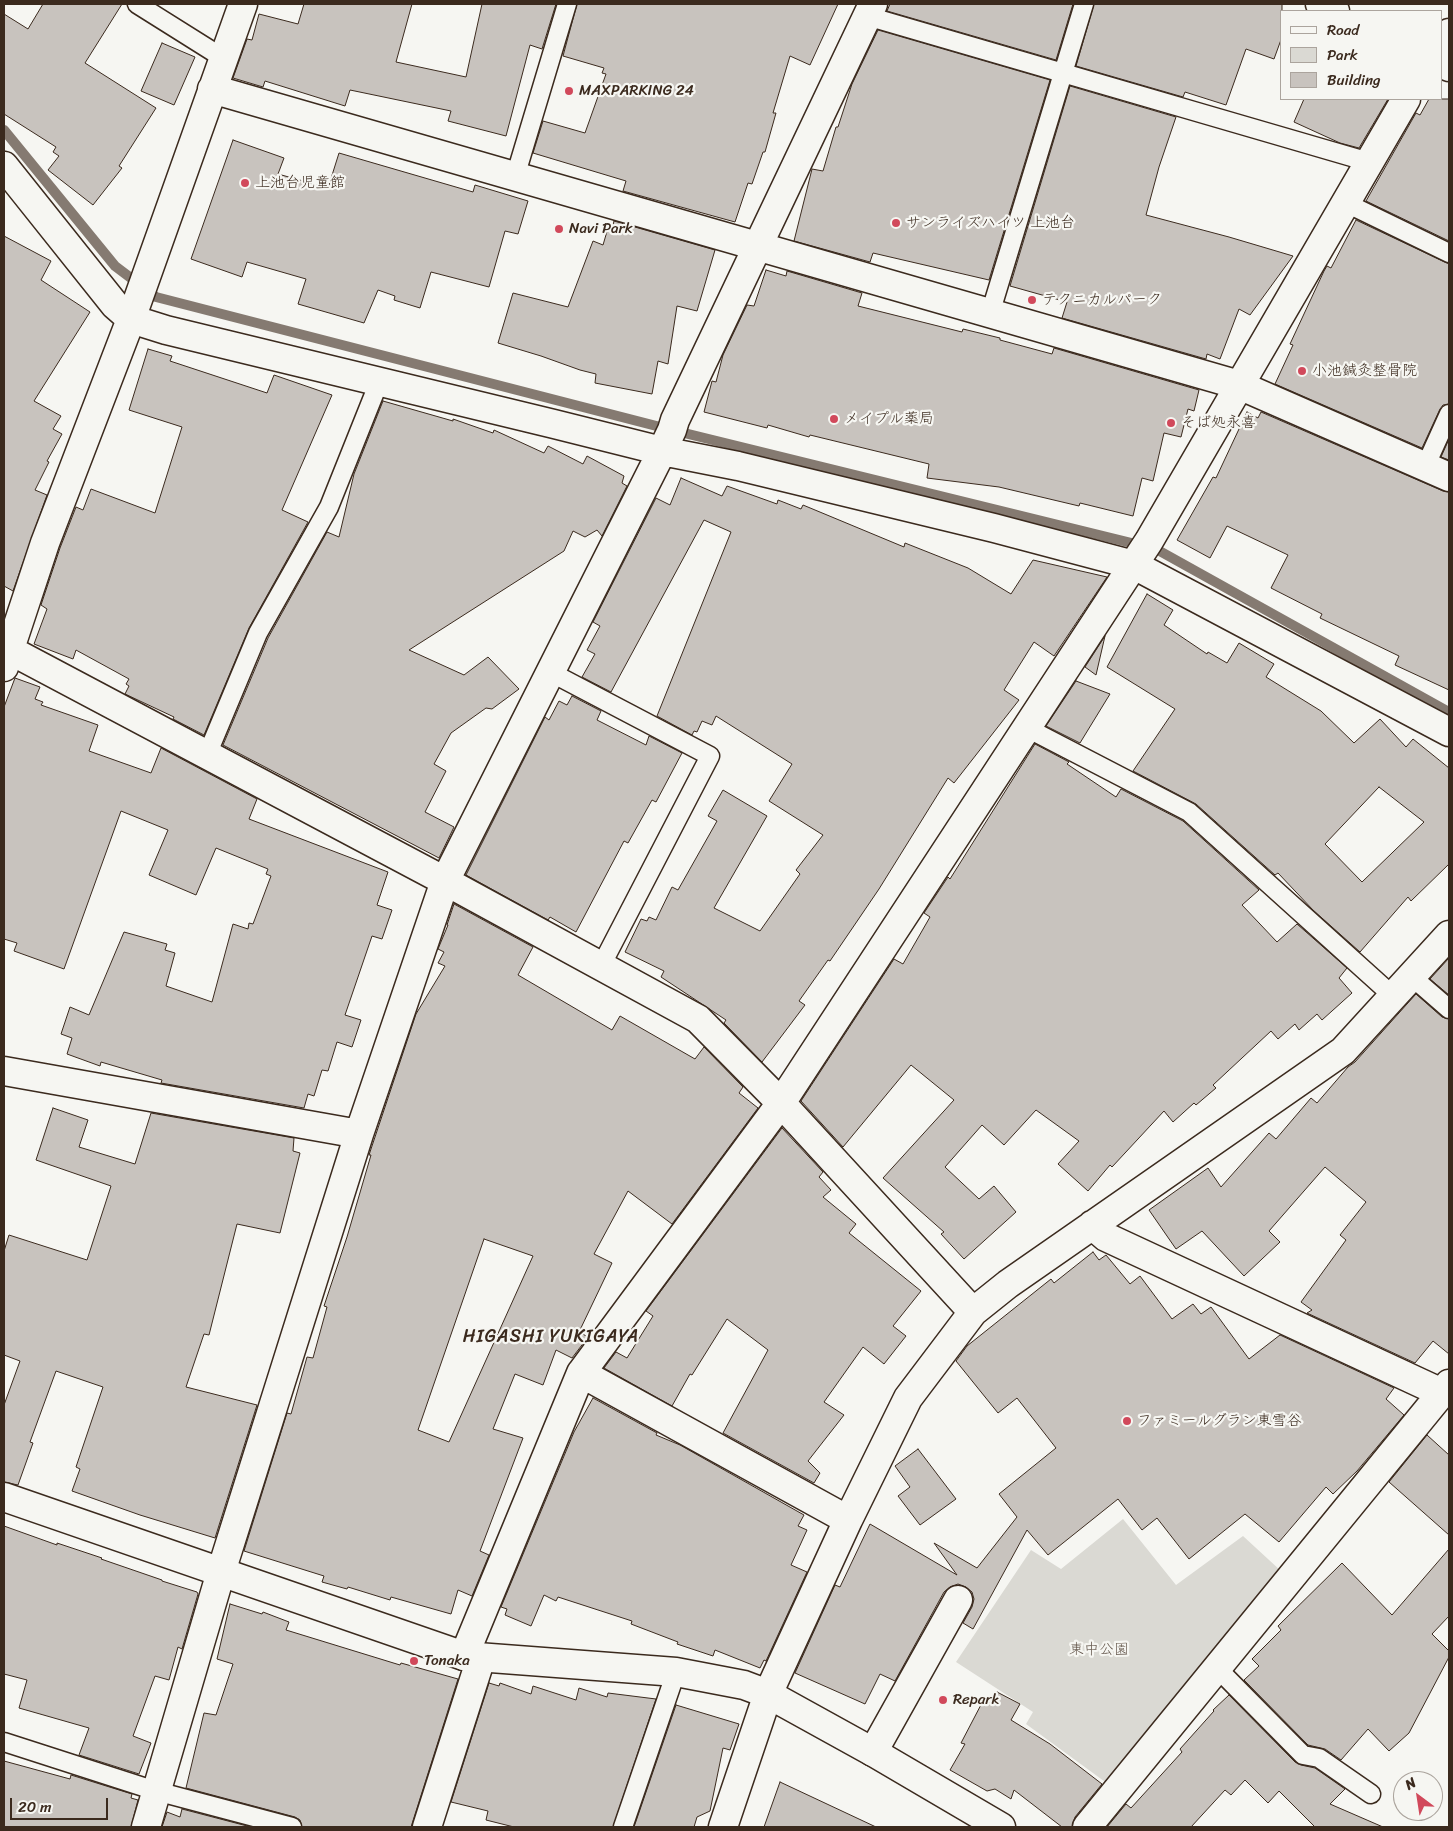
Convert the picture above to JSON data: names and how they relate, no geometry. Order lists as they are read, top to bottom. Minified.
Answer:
{"districts":["HIGASHI YUKIGAYA"],"parks":["東中公園"],"places":["MAXPARKING 24","上池台児童館","サンライズハイツ 上池台","Navi Park","テクニカルパーク","小池鍼灸整骨院","メイプル薬局","そば処永喜","ファミールグラン東雪谷","Tonaka","Repark"],"legend":["Road","Park","Building"],"scale_bar":"20 m","north":"top left"}
